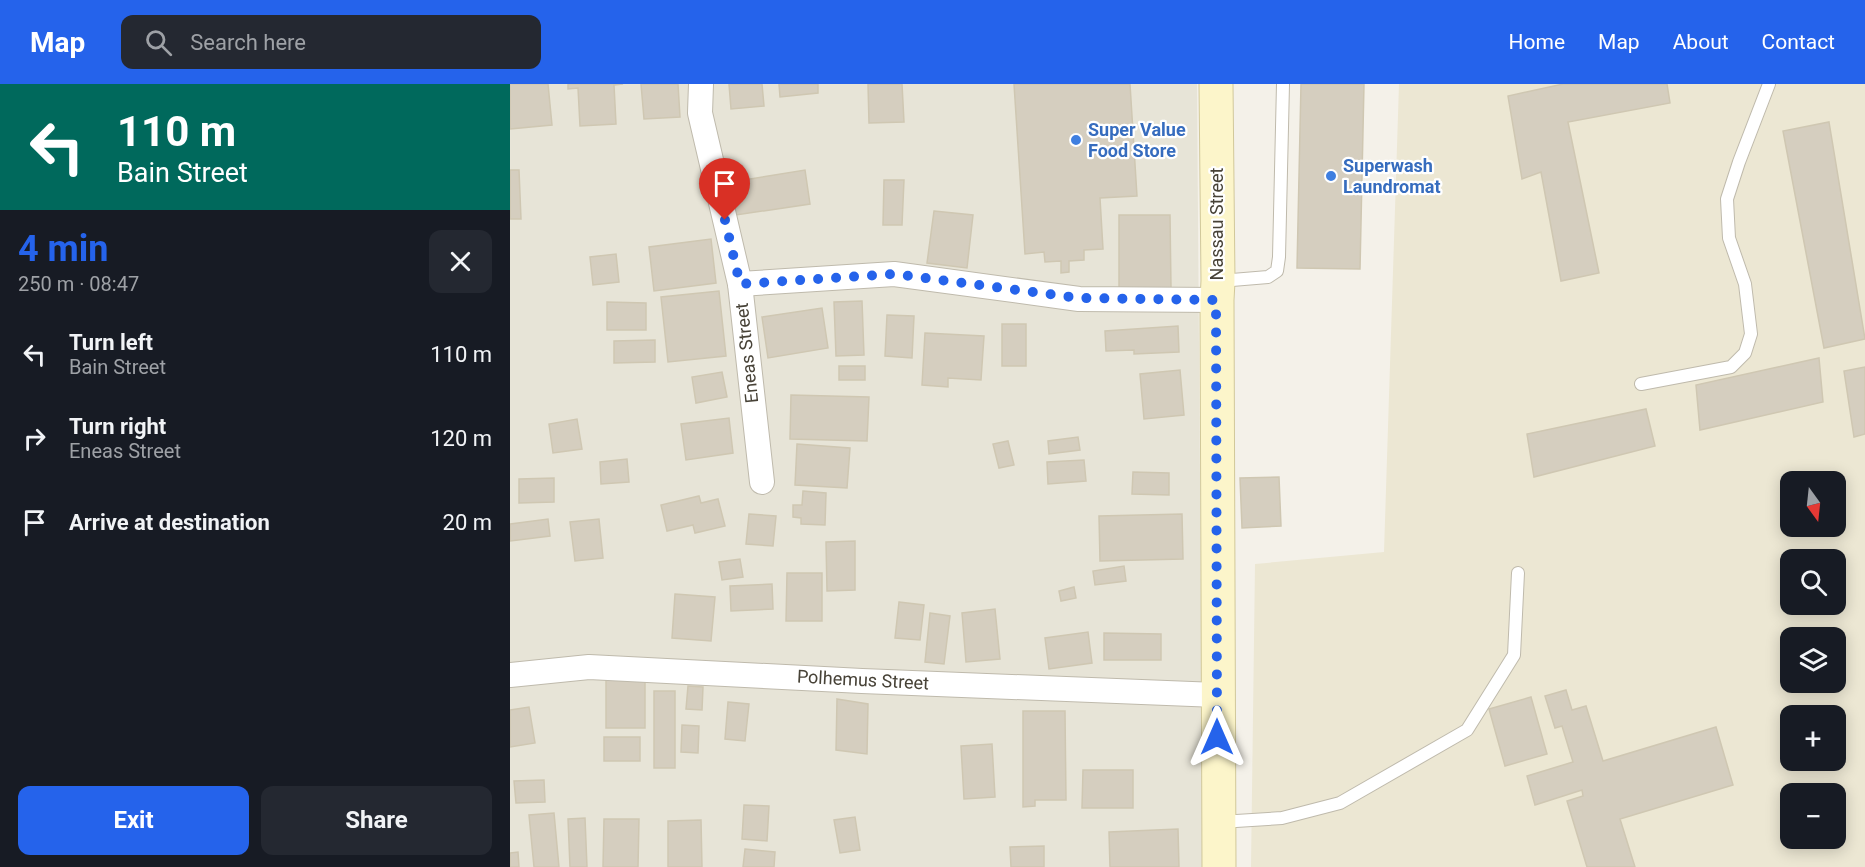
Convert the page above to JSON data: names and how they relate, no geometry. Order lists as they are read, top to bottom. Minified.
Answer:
{"streets":{"main road":["Nassau Street"],"street":["Eneas Street","Polhemus Street"]},"crossings":[["Nassau Street","Polhemus Street"]],"places":["Super Value Food Store","Superwash Laundromat"],"north":"bottom","page":{"header":"Map","search":"Search here","nav":["Home","Map","About","Contact"],"turn":["110 m","Bain Street"],"heading":["4 min","250 m · 08:47"],"list":[{"name":"Turn left","note":"Bain Street","value":"110 m"},{"name":"Turn right","note":"Eneas Street","value":"120 m"},{"name":"Arrive at destination","value":"20 m"}],"map_buttons":["+","−"],"buttons":["Exit","Share"]}}
